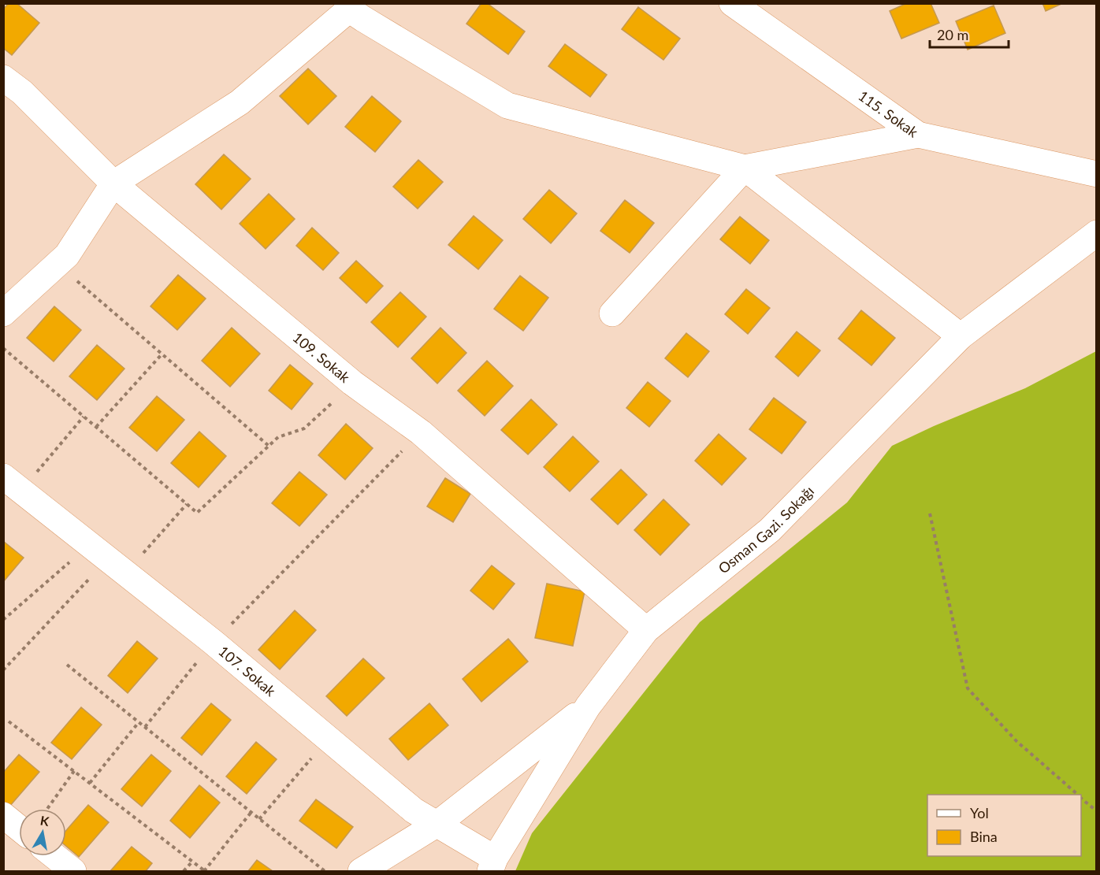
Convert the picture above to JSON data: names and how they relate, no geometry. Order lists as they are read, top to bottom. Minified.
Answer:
{"streets":{"street":["115. Sokak","109. Sokak","Osman Gazi. Sokağı","107. Sokak"]},"crossings":[["109. Sokak","Osman Gazi. Sokağı"],["Osman Gazi. Sokağı","107. Sokak"]],"legend":["Yol","Bina"],"scale_bar":"20 m","north":"top"}
